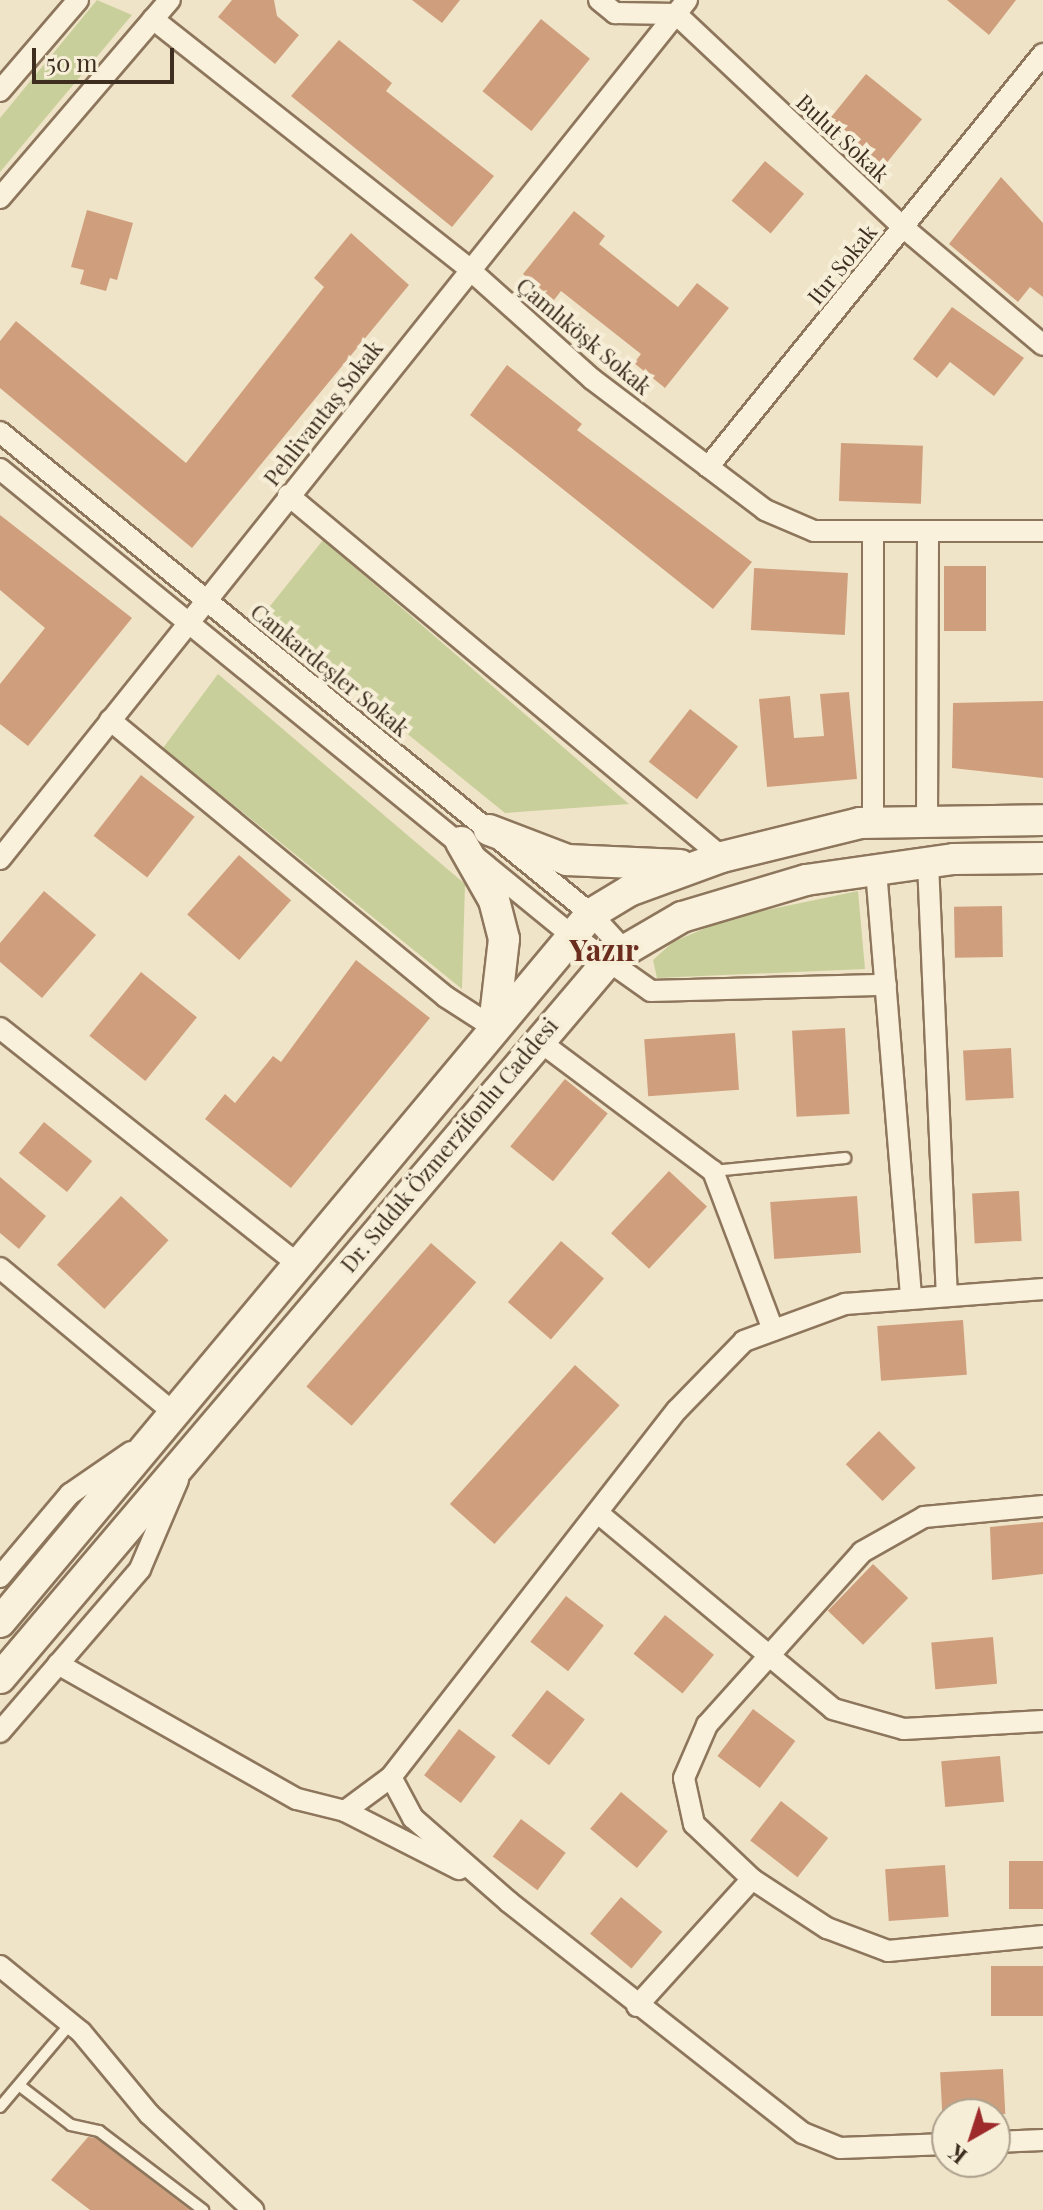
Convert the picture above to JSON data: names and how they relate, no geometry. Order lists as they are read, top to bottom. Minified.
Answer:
{"streets":{"main road":["Dr. Sıddık Özmerzifonlu Caddesi"],"street":["Bulut Sokak","Itır Sokak","Çamlıköşk Sokak","Pehlivantaş Sokak","Cankardeşler Sokak"]},"crossings":[["Bulut Sokak","Itır Sokak"],["Bulut Sokak","Pehlivantaş Sokak"],["Itır Sokak","Çamlıköşk Sokak"],["Çamlıköşk Sokak","Pehlivantaş Sokak"],["Pehlivantaş Sokak","Cankardeşler Sokak"],["Cankardeşler Sokak","Dr. Sıddık Özmerzifonlu Caddesi"]],"districts":["Yazır"],"scale_bar":"50 m","north":"bottom left"}
